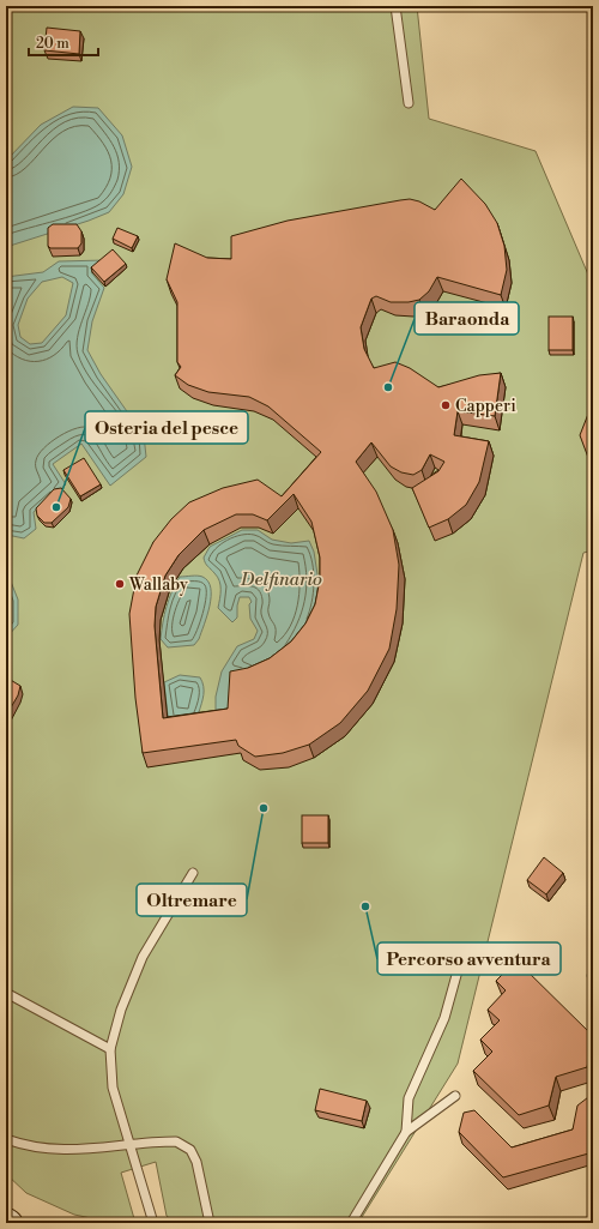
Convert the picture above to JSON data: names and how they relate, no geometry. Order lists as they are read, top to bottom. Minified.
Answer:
{"water":["Delfinario"],"places":["Baraonda","Capperi","Osteria del pesce","Wallaby","Oltremare","Percorso avventura"],"scale_bar":"20 m"}
